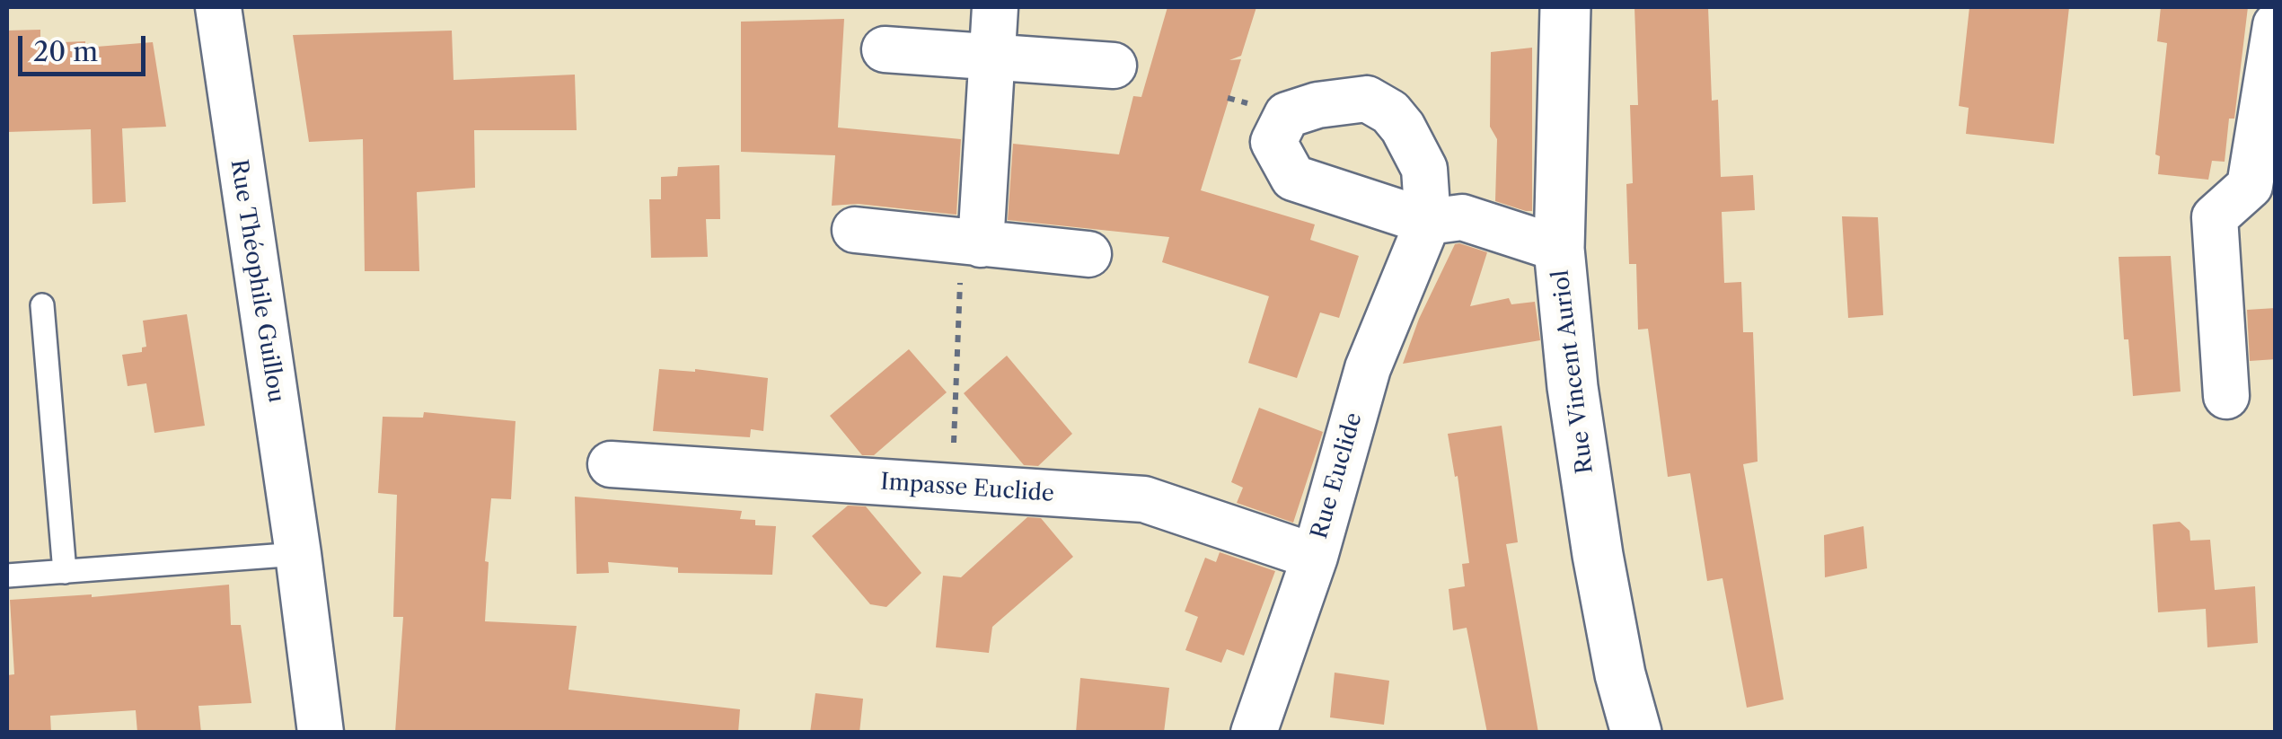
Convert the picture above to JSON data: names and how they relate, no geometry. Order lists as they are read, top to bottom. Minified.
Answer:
{"streets":{"street":["Rue Théophile Guillou","Rue Vincent Auriol","Rue Euclide","Impasse Euclide"]},"crossings":[["Rue Vincent Auriol","Rue Euclide"],["Rue Euclide","Impasse Euclide"]],"scale_bar":"20 m"}
